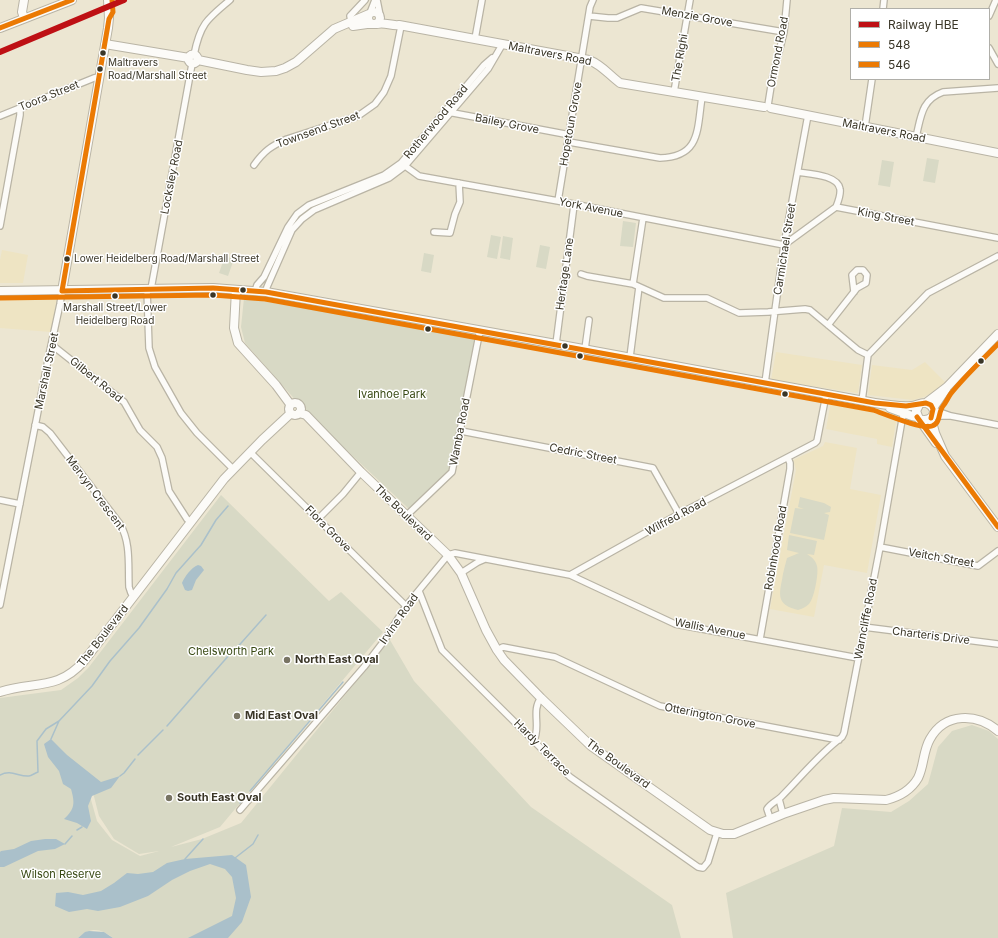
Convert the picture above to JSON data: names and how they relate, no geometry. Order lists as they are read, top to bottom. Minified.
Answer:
{"streets":{"street":["Menzie Grove","Ormond Road","Maltravers Road","The Righi","Toora Street","Rotherwood Road","Bailey Grove","Hopetoun Grove","Townsend Street","Locksley Road","York Avenue","King Street","Carmichael Street","Heritage Lane","Marshall Street","Gilbert Road","Wamba Road","Cedric Street","Mervyn Crescent","The Boulevard","Wilfred Road","Flora Grove","Robinhood Road","Veitch Street","Irvine Road","Warncliffe Road","Wallis Avenue","Charteris Drive","Otterington Grove","Hardy Terrace"]},"crossings":[["Menzie Grove","Ormond Road"],["Menzie Grove","The Righi"],["Menzie Grove","Hopetoun Grove"],["Ormond Road","Maltravers Road"],["Maltravers Road","The Righi"],["Maltravers Road","Rotherwood Road"],["Maltravers Road","Hopetoun Grove"],["Maltravers Road","Townsend Street"],["Maltravers Road","Locksley Road"],["Maltravers Road","Carmichael Street"],["Maltravers Road","Marshall Street"],["Toora Street","Marshall Street"],["Rotherwood Road","Bailey Grove"],["Rotherwood Road","York Avenue"],["Bailey Grove","Hopetoun Grove"],["Hopetoun Grove","York Avenue"],["Locksley Road","The Boulevard"],["York Avenue","Carmichael Street"],["York Avenue","Heritage Lane"],["Marshall Street","Gilbert Road"],["Marshall Street","Mervyn Crescent"],["Gilbert Road","The Boulevard"],["Wamba Road","Cedric Street"],["Wamba Road","The Boulevard"],["Cedric Street","Wilfred Road"],["Mervyn Crescent","The Boulevard"],["The Boulevard","Flora Grove"],["The Boulevard","Irvine Road"],["The Boulevard","Otterington Grove"],["The Boulevard","Hardy Terrace"],["Wilfred Road","Robinhood Road"],["Wilfred Road","Wallis Avenue"],["Flora Grove","Irvine Road"],["Robinhood Road","Wallis Avenue"],["Veitch Street","Warncliffe Road"],["Irvine Road","Hardy Terrace"],["Warncliffe Road","Wallis Avenue"],["Warncliffe Road","Charteris Drive"],["Warncliffe Road","Otterington Grove"]],"parks":["Ivanhoe Park","Chelsworth Park","Wilson Reserve"],"places":["Maltravers Road/Marshall Street","Lower Heidelberg Road/Marshall Street","Marshall Street/Lower Heidelberg Road","North East Oval","Mid East Oval","South East Oval"],"lines":["rail line HBE","transit line 548","transit line 546"],"legend":["Railway HBE","548","546"]}
